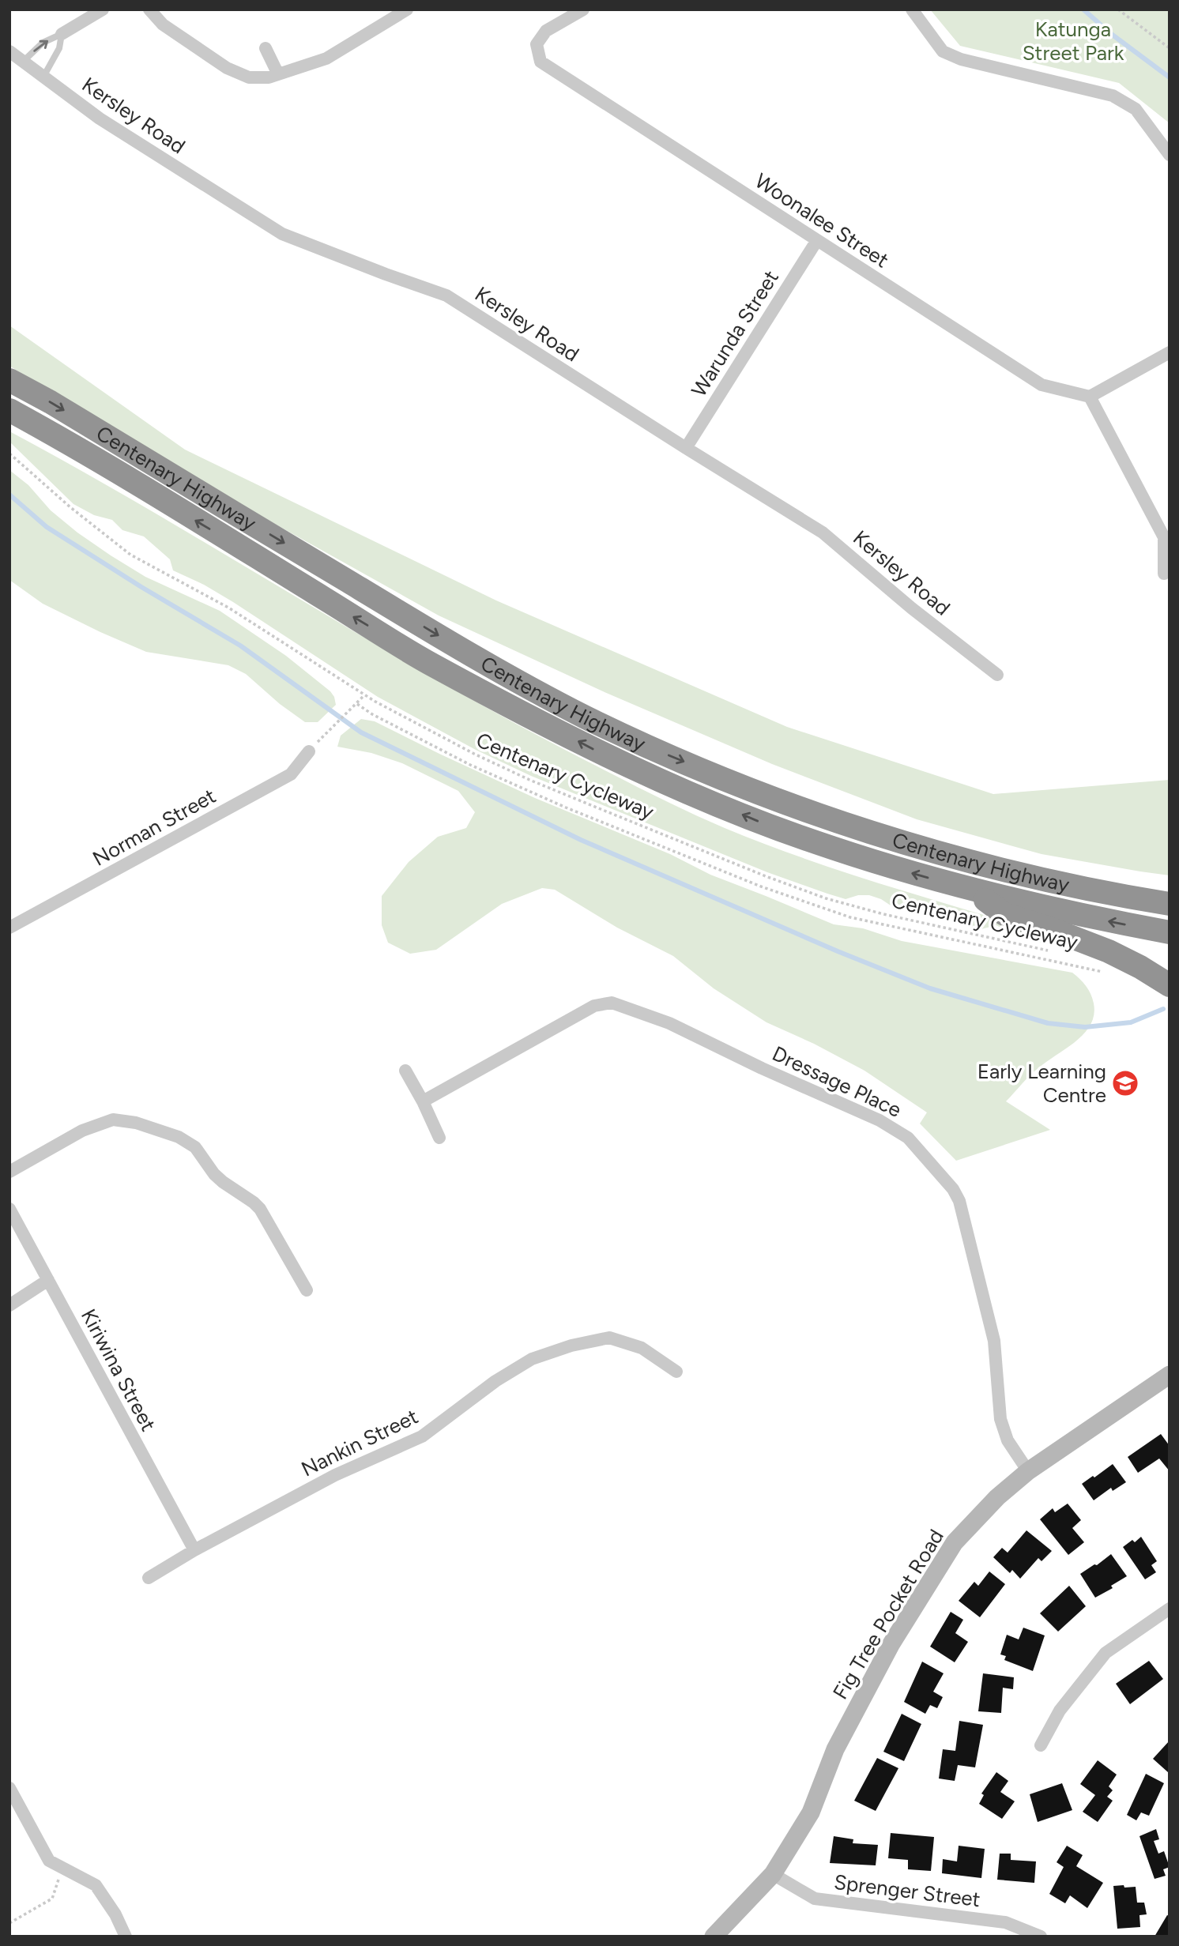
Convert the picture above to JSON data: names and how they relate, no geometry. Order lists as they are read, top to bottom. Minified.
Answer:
{"streets":{"highway":["Centenary Highway"],"main road":["Fig Tree Pocket Road"],"street":["Kersley Road","Woonalee Street","Warunda Street","Norman Street","Dressage Place","Kiriwina Street","Nankin Street","Sprenger Street"],"path":["Centenary Cycleway"]},"crossings":[["Kersley Road","Warunda Street"],["Woonalee Street","Warunda Street"],["Dressage Place","Fig Tree Pocket Road"],["Kiriwina Street","Nankin Street"],["Fig Tree Pocket Road","Sprenger Street"]],"parks":["Katunga Street Park"],"places":{"school or university":["Early Learning Centre"]}}
